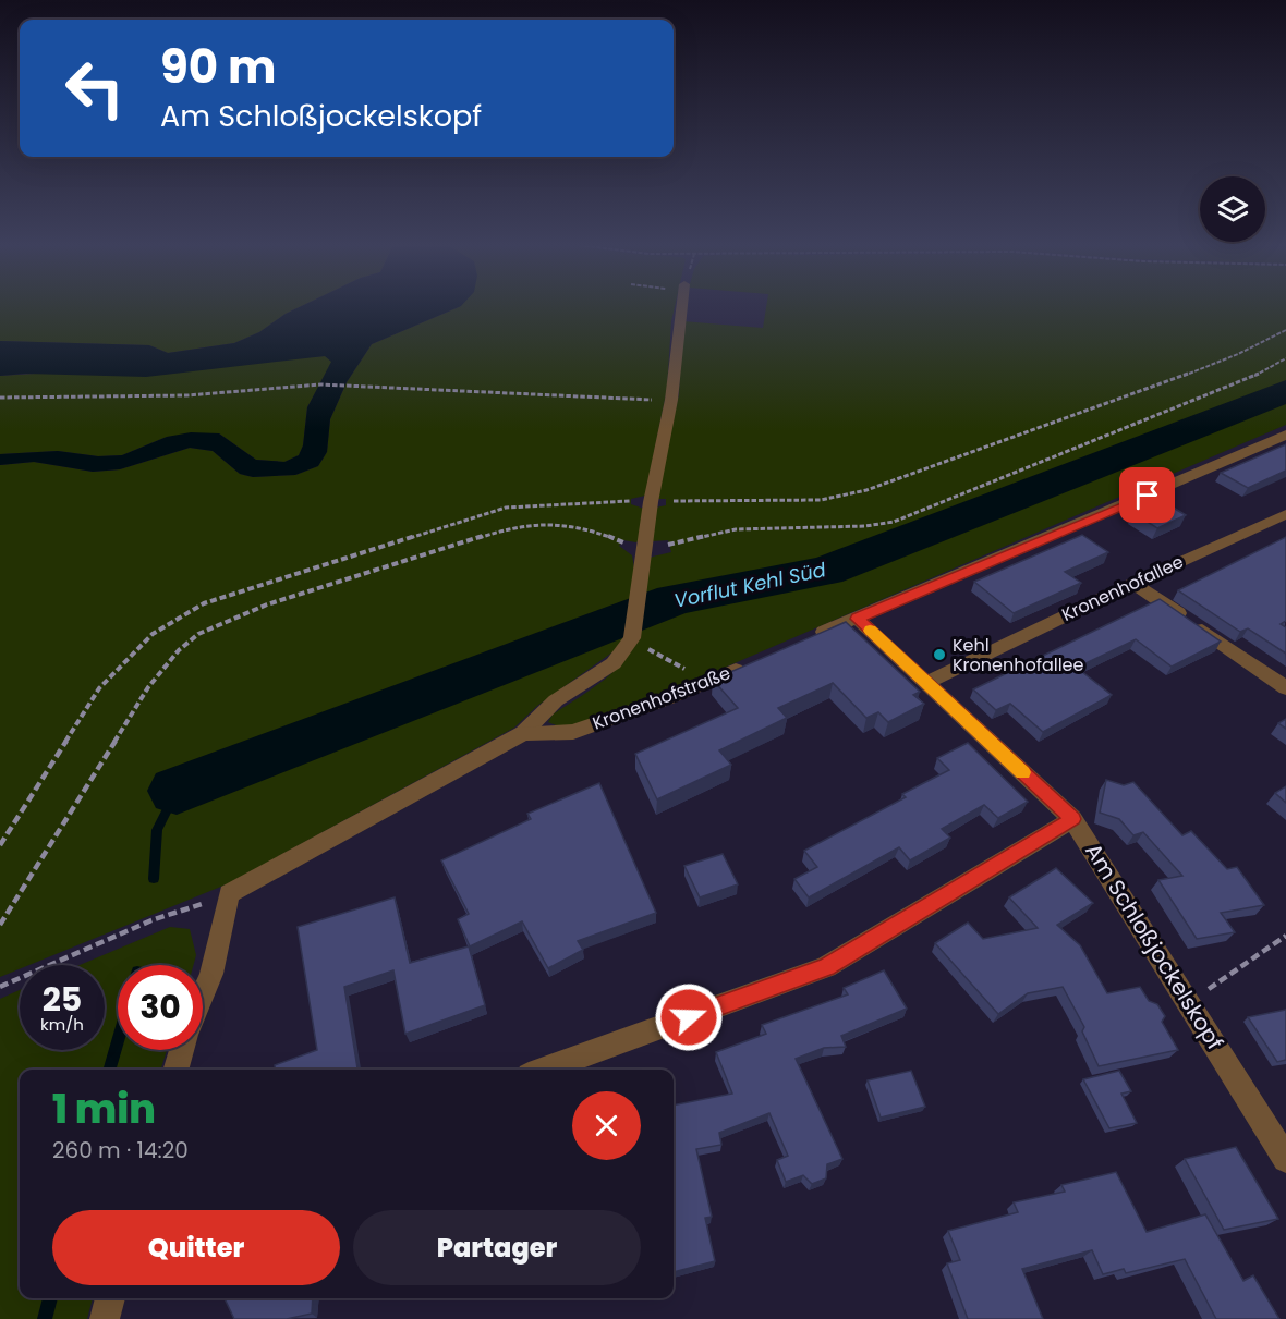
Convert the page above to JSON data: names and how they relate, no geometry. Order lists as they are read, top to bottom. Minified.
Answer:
{"streets":{"street":["Kronenhofallee","Kronenhofstraße","Am Schloßjockelskopf"]},"crossings":[["Kronenhofallee","Am Schloßjockelskopf"]],"water":["Vorflut Kehl Süd"],"places":["Kehl Kronenhofallee"],"page":{"turn":["90 m","Am Schloßjockelskopf"],"speed":"25 km/h","limit":"30","heading":["1 min","260 m · 14:20"],"buttons":["Quitter","Partager"]}}
